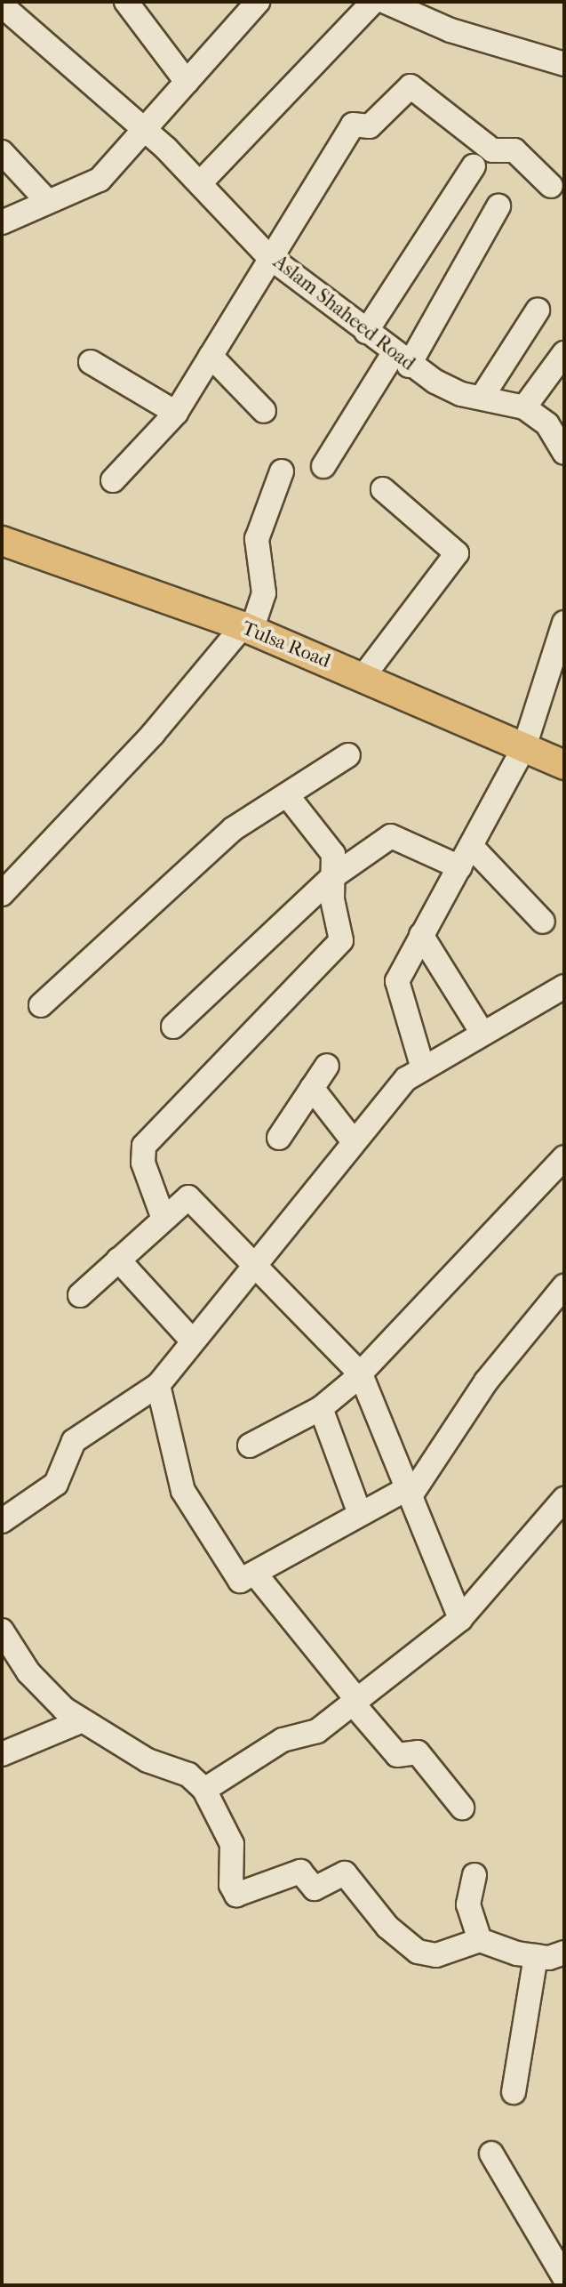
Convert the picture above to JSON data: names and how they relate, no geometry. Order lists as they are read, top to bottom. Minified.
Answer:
{"streets":{"main road":["Tulsa Road"],"street":["Aslam Shaheed Road"]}}
